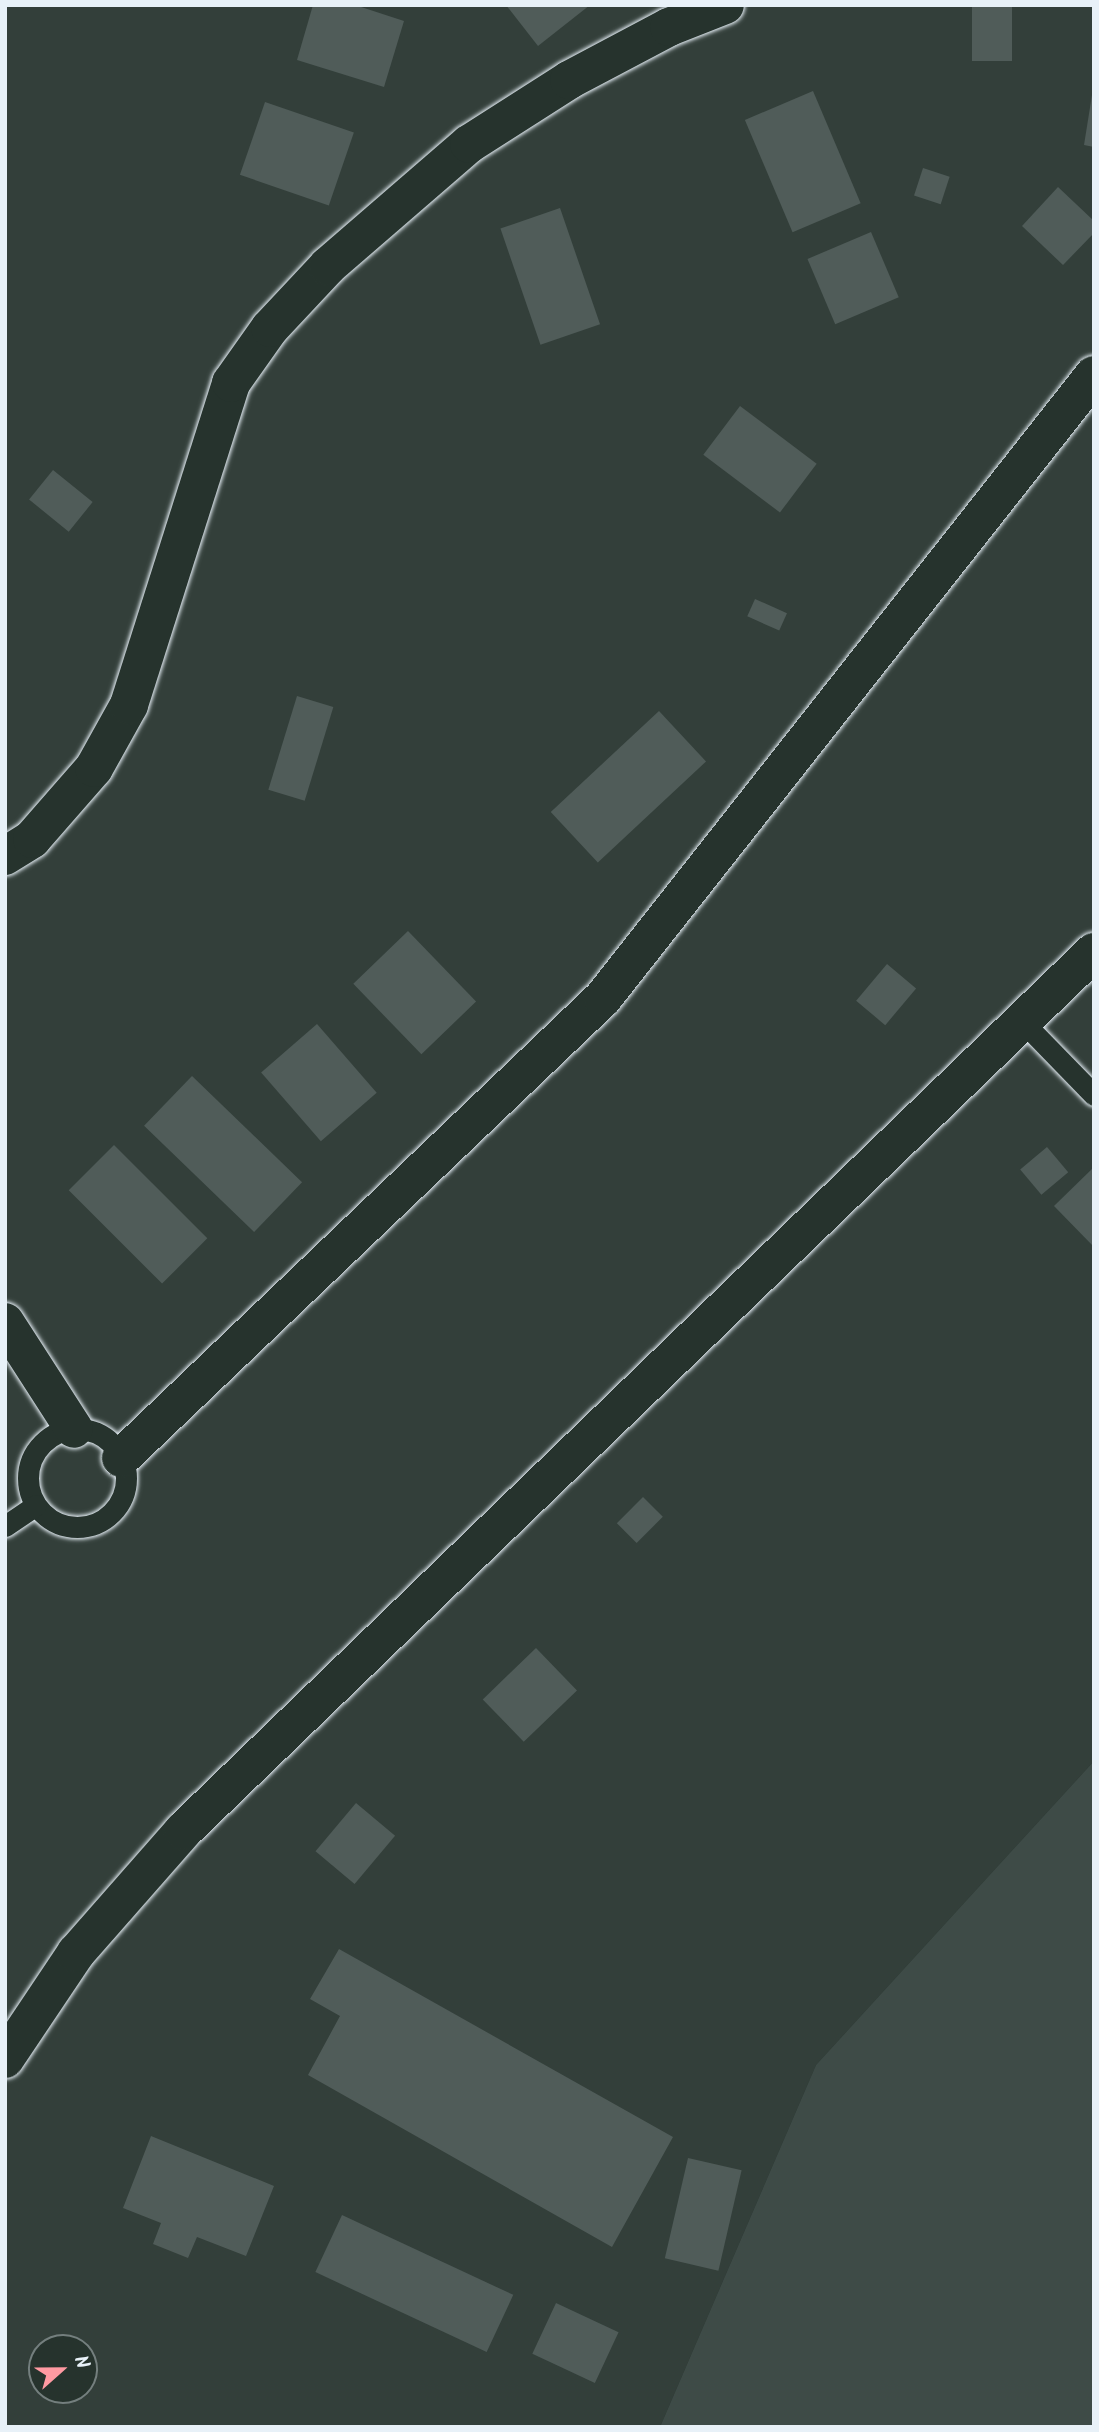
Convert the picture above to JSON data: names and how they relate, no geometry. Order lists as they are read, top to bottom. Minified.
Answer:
{"north":"right"}
